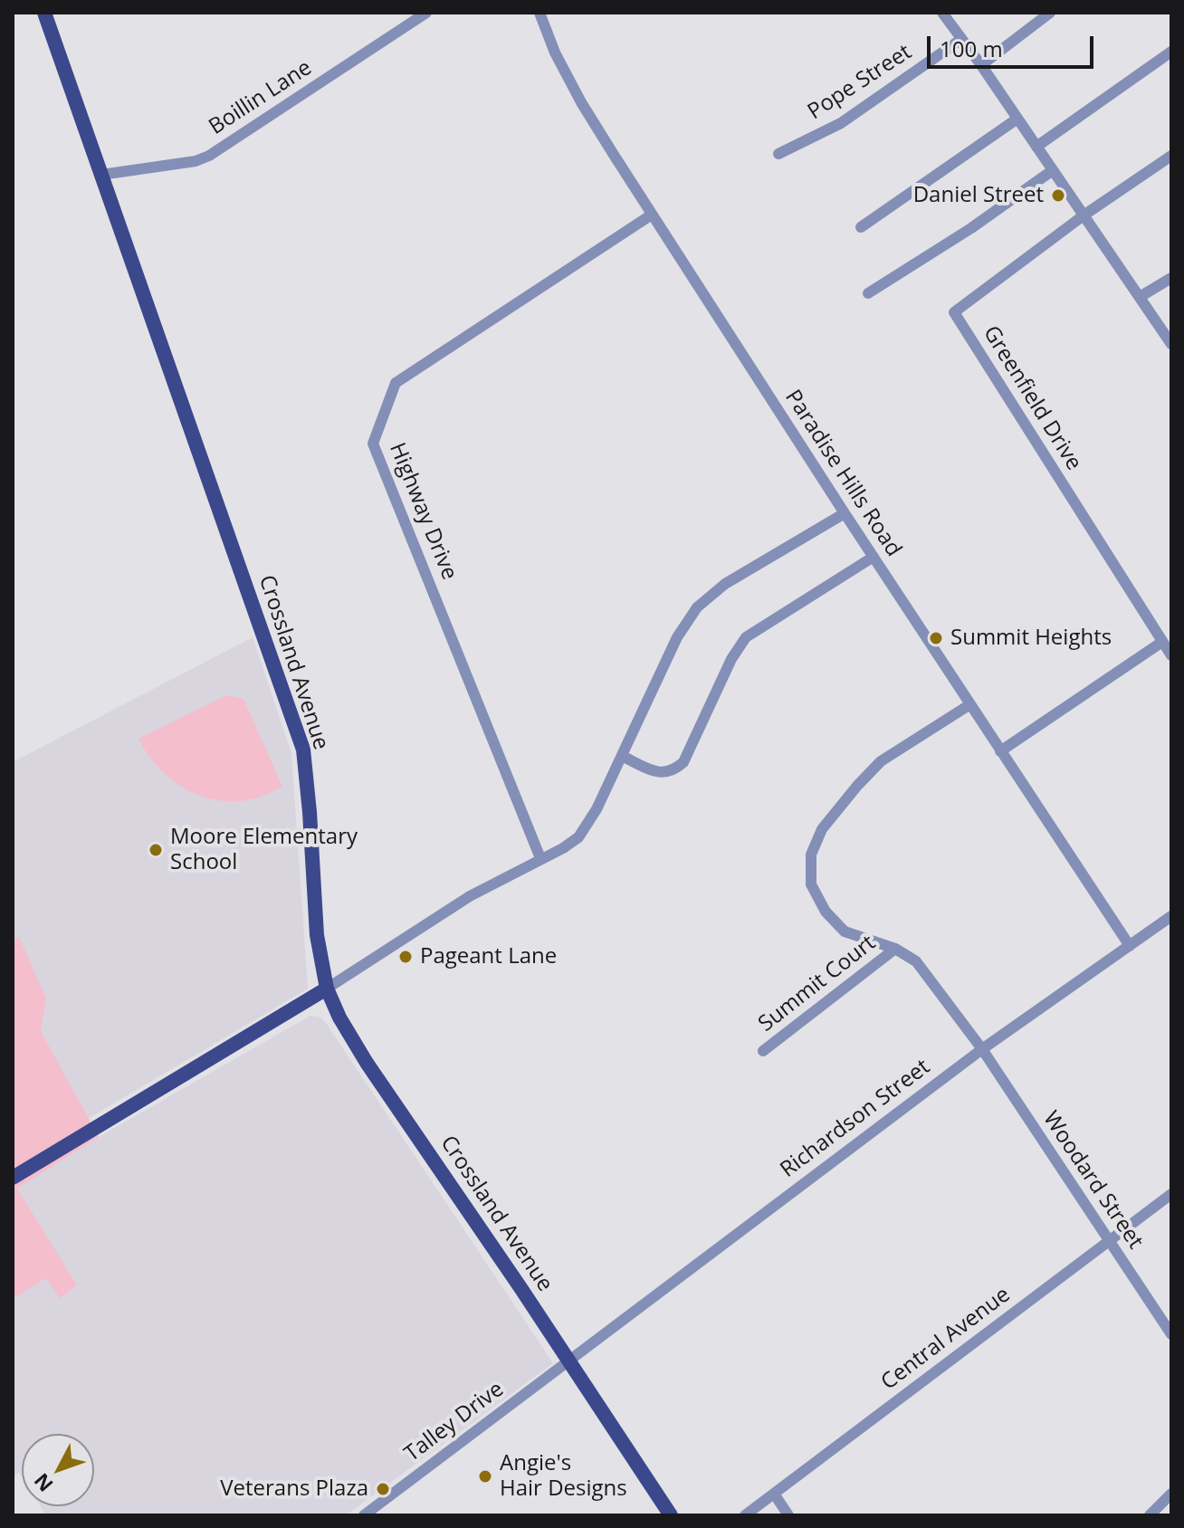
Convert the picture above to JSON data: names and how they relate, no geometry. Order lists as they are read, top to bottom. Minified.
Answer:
{"streets":{"main road":["Crossland Avenue"],"street":["Pope Street","Boillin Lane","Greenfield Drive","Paradise Hills Road","Highway Drive","Summit Court","Richardson Street","Woodard Street","Central Avenue","Talley Drive"]},"crossings":[["Boillin Lane","Crossland Avenue"],["Paradise Hills Road","Highway Drive"],["Paradise Hills Road","Richardson Street"],["Crossland Avenue","Richardson Street"],["Crossland Avenue","Talley Drive"],["Richardson Street","Woodard Street"],["Richardson Street","Talley Drive"],["Woodard Street","Central Avenue"]],"places":["Daniel Street","Summit Heights","Moore Elementary School","Pageant Lane","Angie's Hair Designs","Veterans Plaza"],"scale_bar":"100 m","north":"bottom left"}
